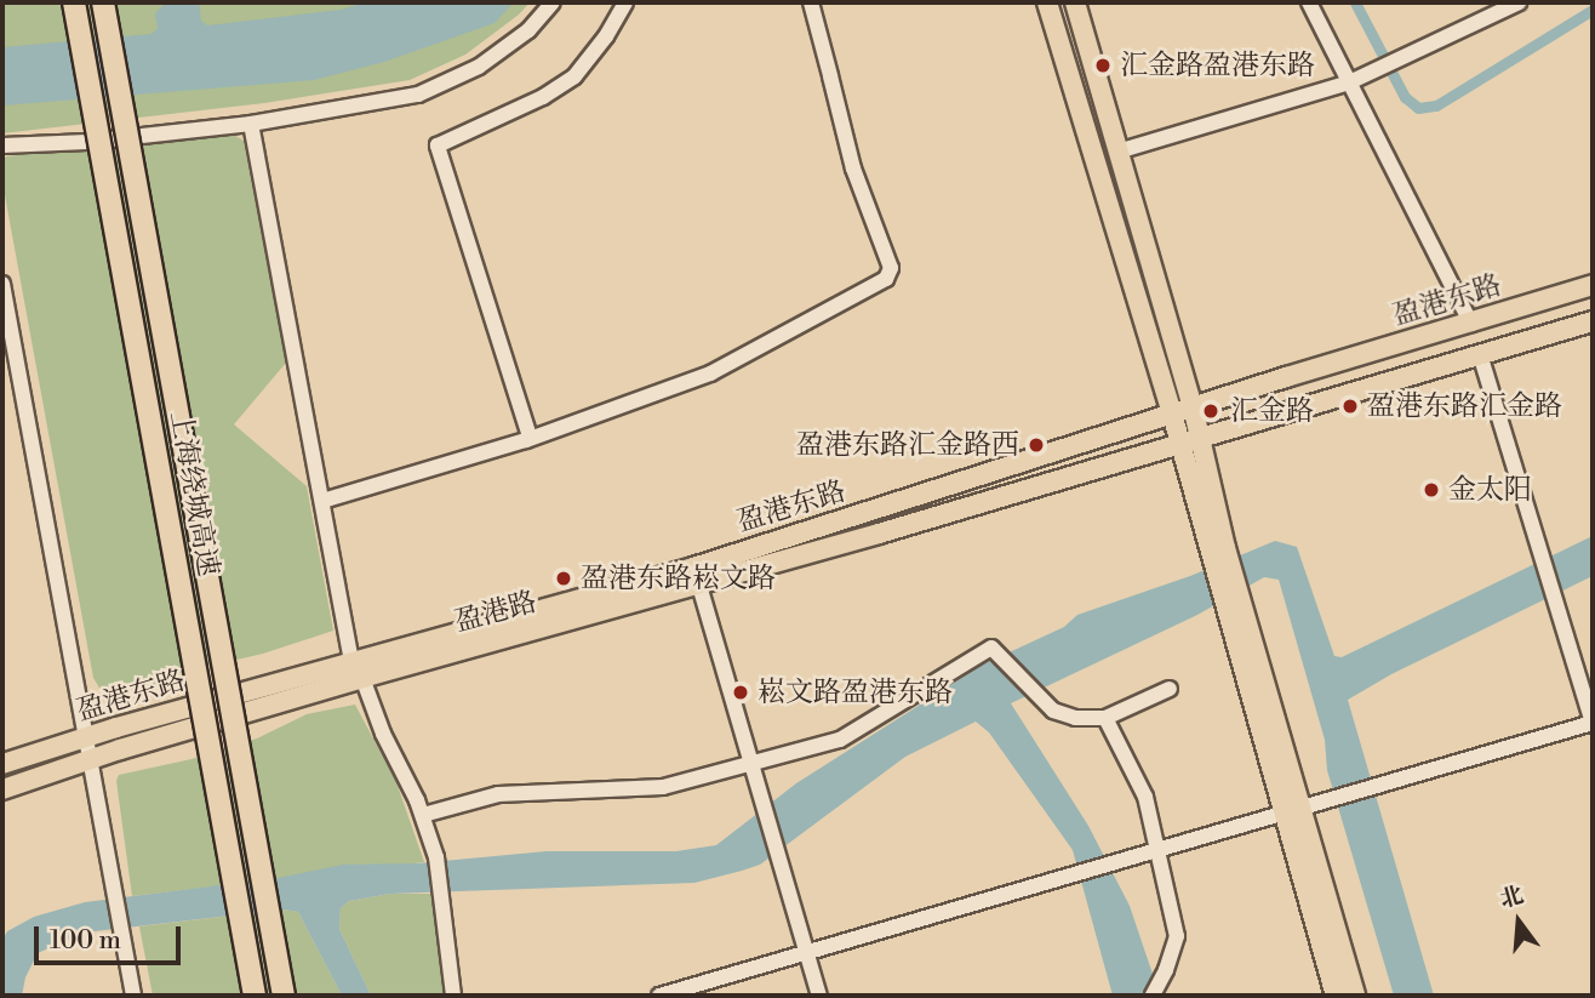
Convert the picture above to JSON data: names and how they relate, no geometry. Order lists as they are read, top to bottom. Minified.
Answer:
{"streets":{"highway":["上海绕城高速"],"main road":["盈港东路","盈港路"]},"crossings":[["盈港东路","盈港路"]],"places":["汇金路盈港东路","盈港东路汇金路","汇金路","盈港东路汇金路西","金太阳","盈港东路崧文路","崧文路盈港东路"],"scale_bar":"100 m","north":"top"}
